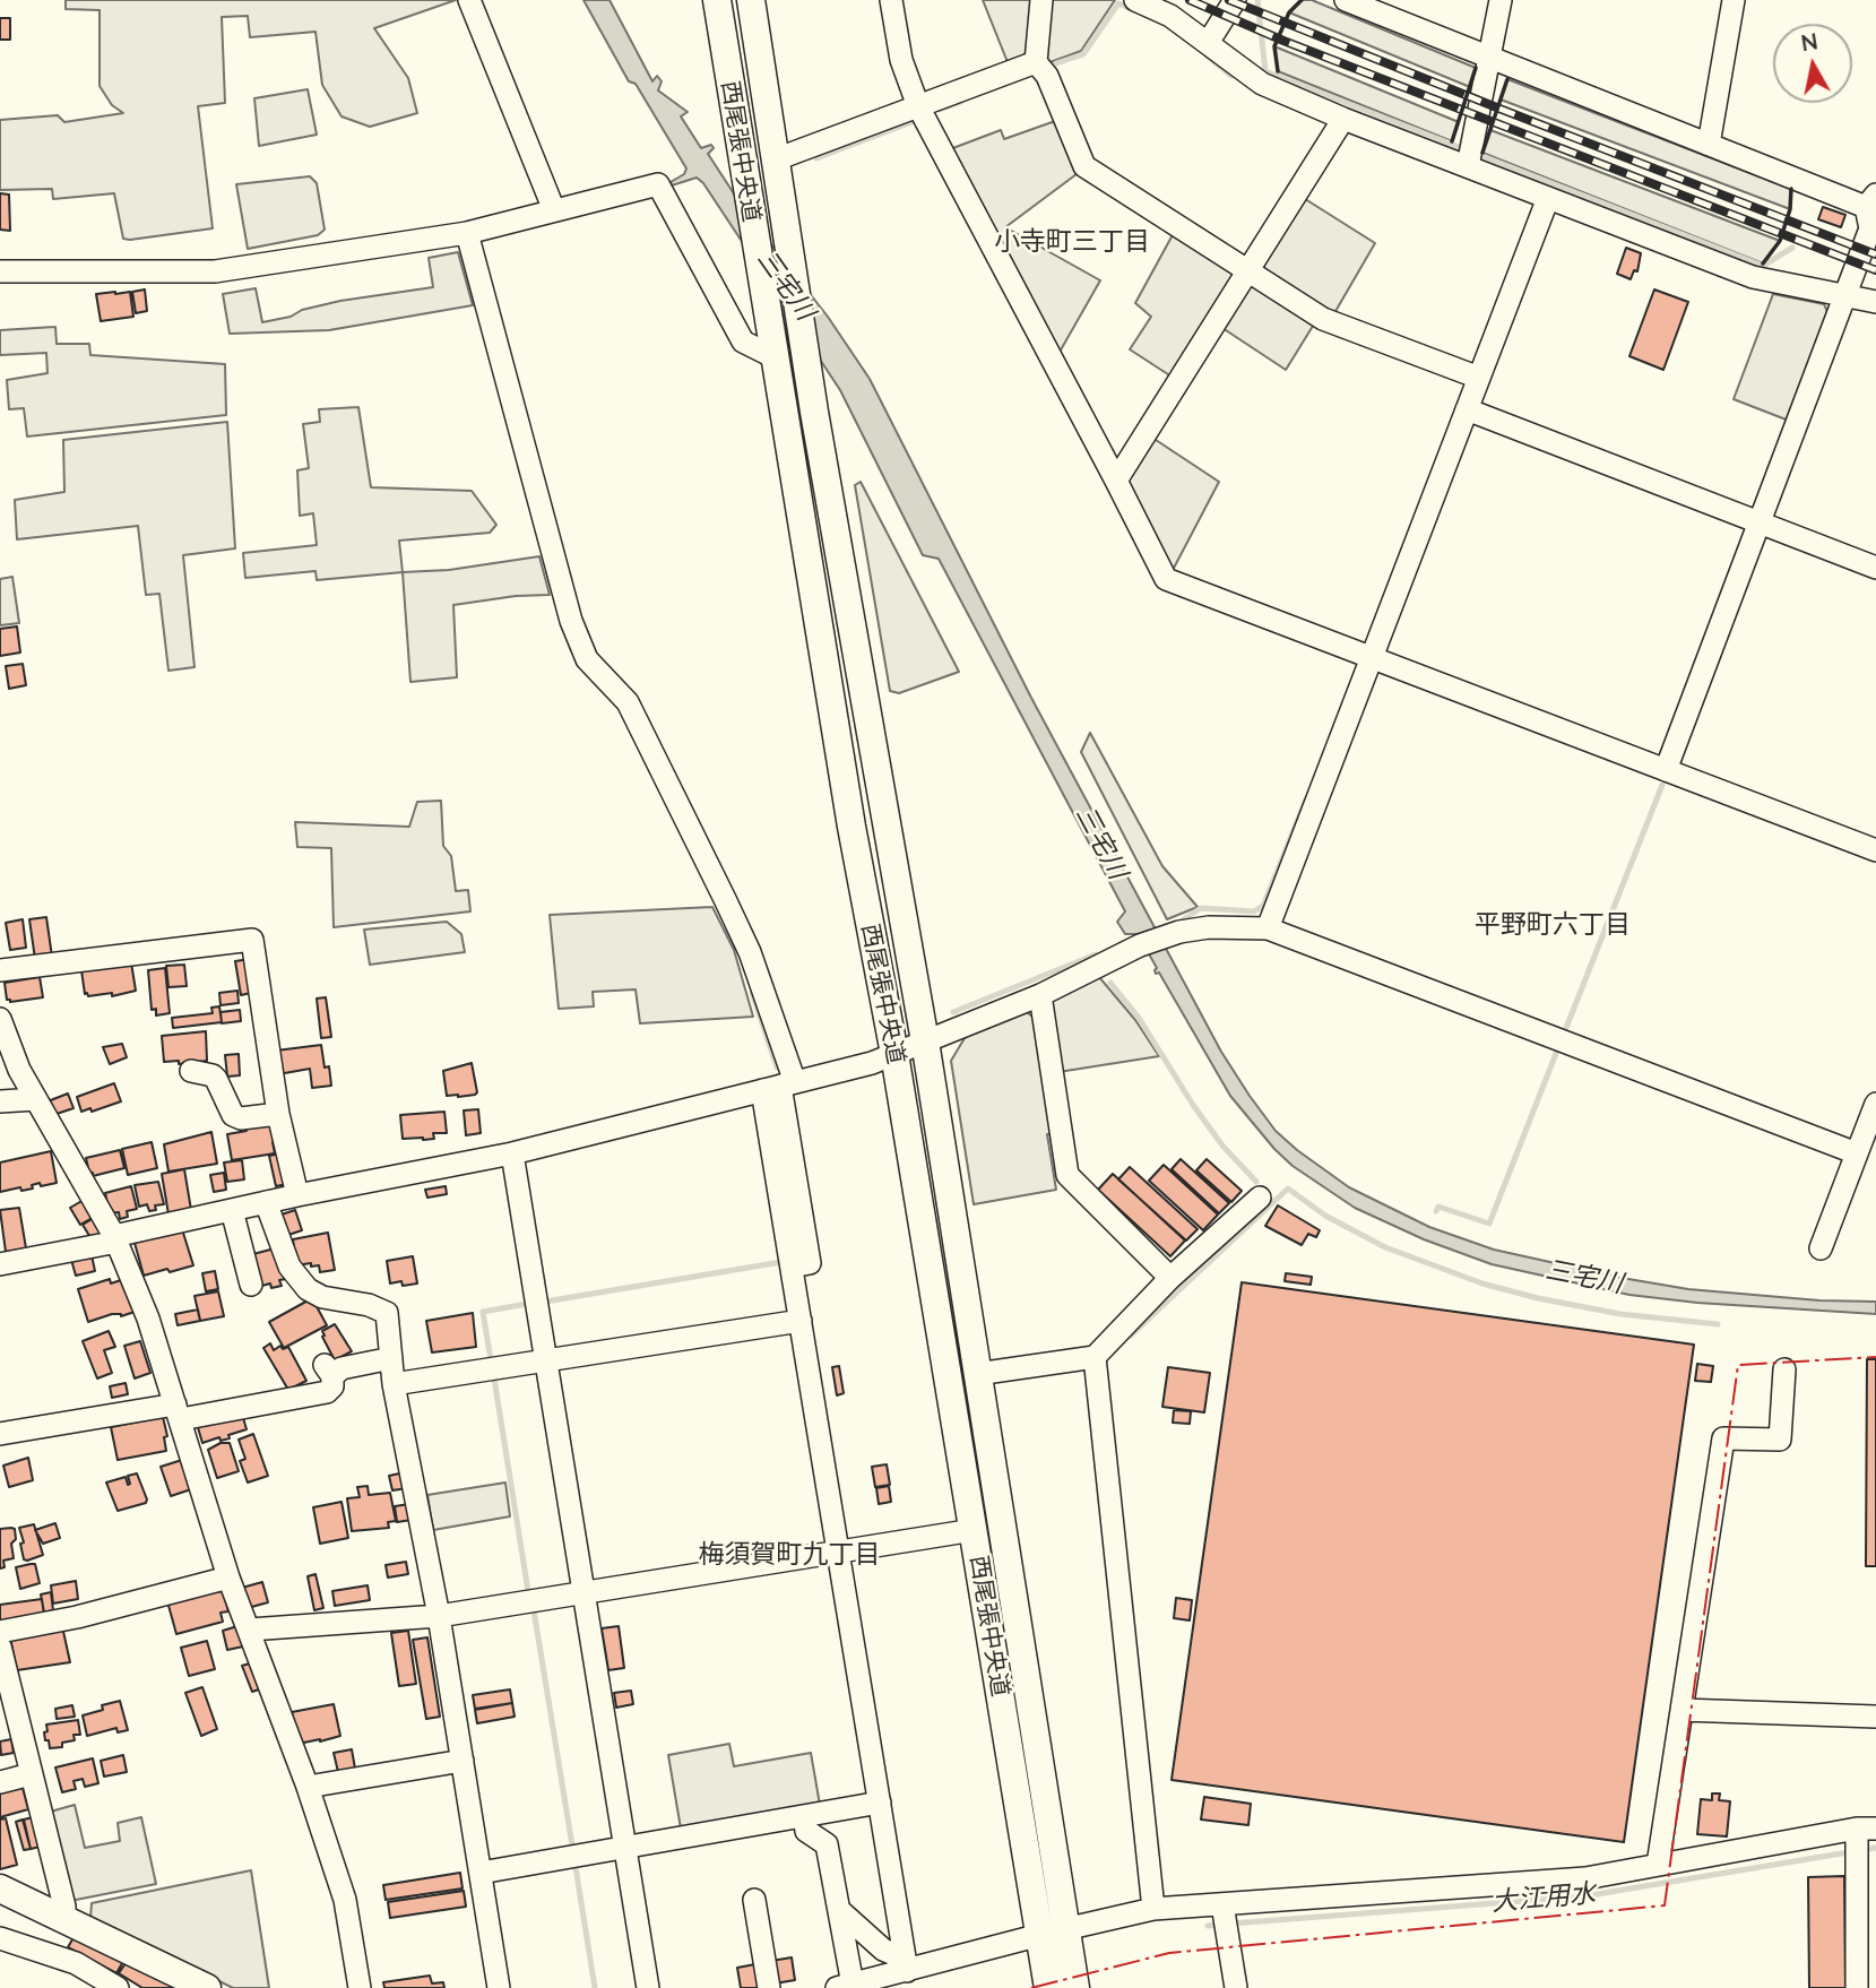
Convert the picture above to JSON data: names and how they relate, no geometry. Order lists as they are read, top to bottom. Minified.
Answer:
{"streets":{"main road":["西尾張中央道"]},"districts":["小寺町三丁目","平野町六丁目","梅須賀町九丁目"],"water":["三宅川","大江用水"],"north":"top"}
